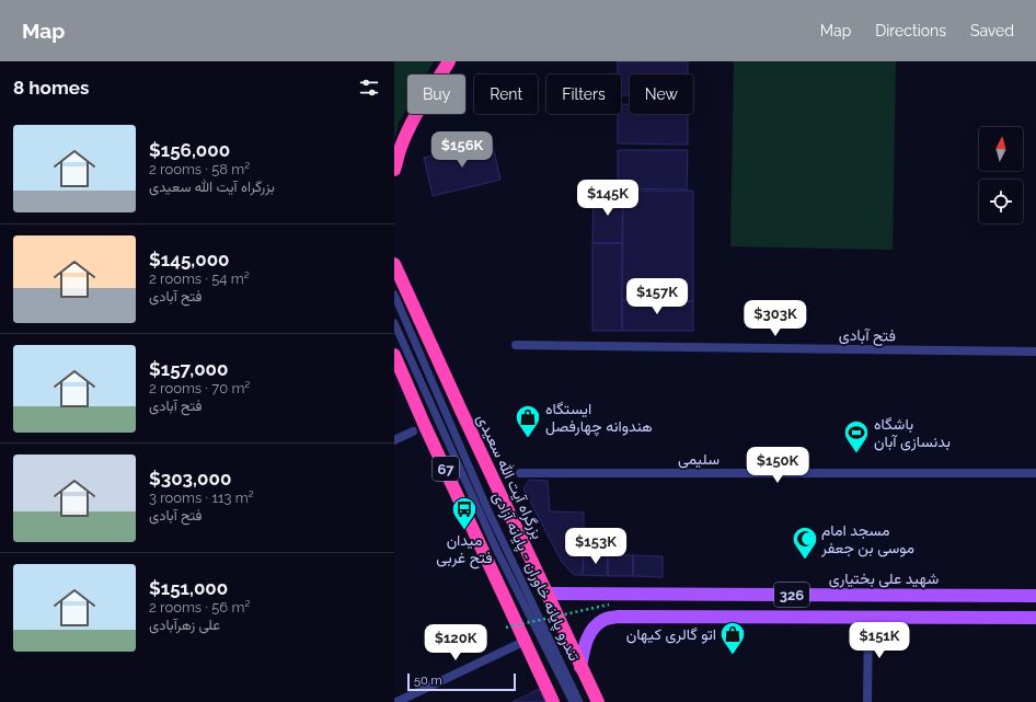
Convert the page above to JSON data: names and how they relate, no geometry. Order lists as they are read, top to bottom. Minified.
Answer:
{"streets":{"highway":["67","بزرگراه آیت الله سعیدی"],"main road":["شهید علی بختیاری","326"],"street":["فتح آبادی","سلیمی"],"lane":["تندرو پایانه خاوران - پایانه آزادی"]},"crossings":[["بزرگراه آیت الله سعیدی","شهید علی بختیاری"],["بزرگراه آیت الله سعیدی","326"]],"places":{"shop":["ایستگاه هندوانه چهارفصل","اتو گالری کیهان"],"sports":["باشگاه بدنسازی آبان"],"bus stop":["میدان فتح غربی"],"mosque":["مسجد امام موسی بن جعفر"]},"scale_bar":"50 m","north":"top","page":{"header":"Map","nav":["Map","Directions","Saved"],"heading":"8 homes","chip":["Buy","Rent","Filters","New"],"list":[{"name":"$156,000","note":"2 rooms · 58 m² · بزرگراه آیت الله سعیدی"},{"name":"$145,000","note":"2 rooms · 54 m² · فتح آبادی"},{"name":"$157,000","note":"2 rooms · 70 m² · فتح آبادی"},{"name":"$303,000","note":"3 rooms · 113 m² · فتح آبادی"},{"name":"$151,000","note":"2 rooms · 56 m² · علی زهرآبادی"}],"price":["$156K","$145K","$157K","$303K","$150K","$153K","$151K","$120K"],"scale":"50 m"}}
